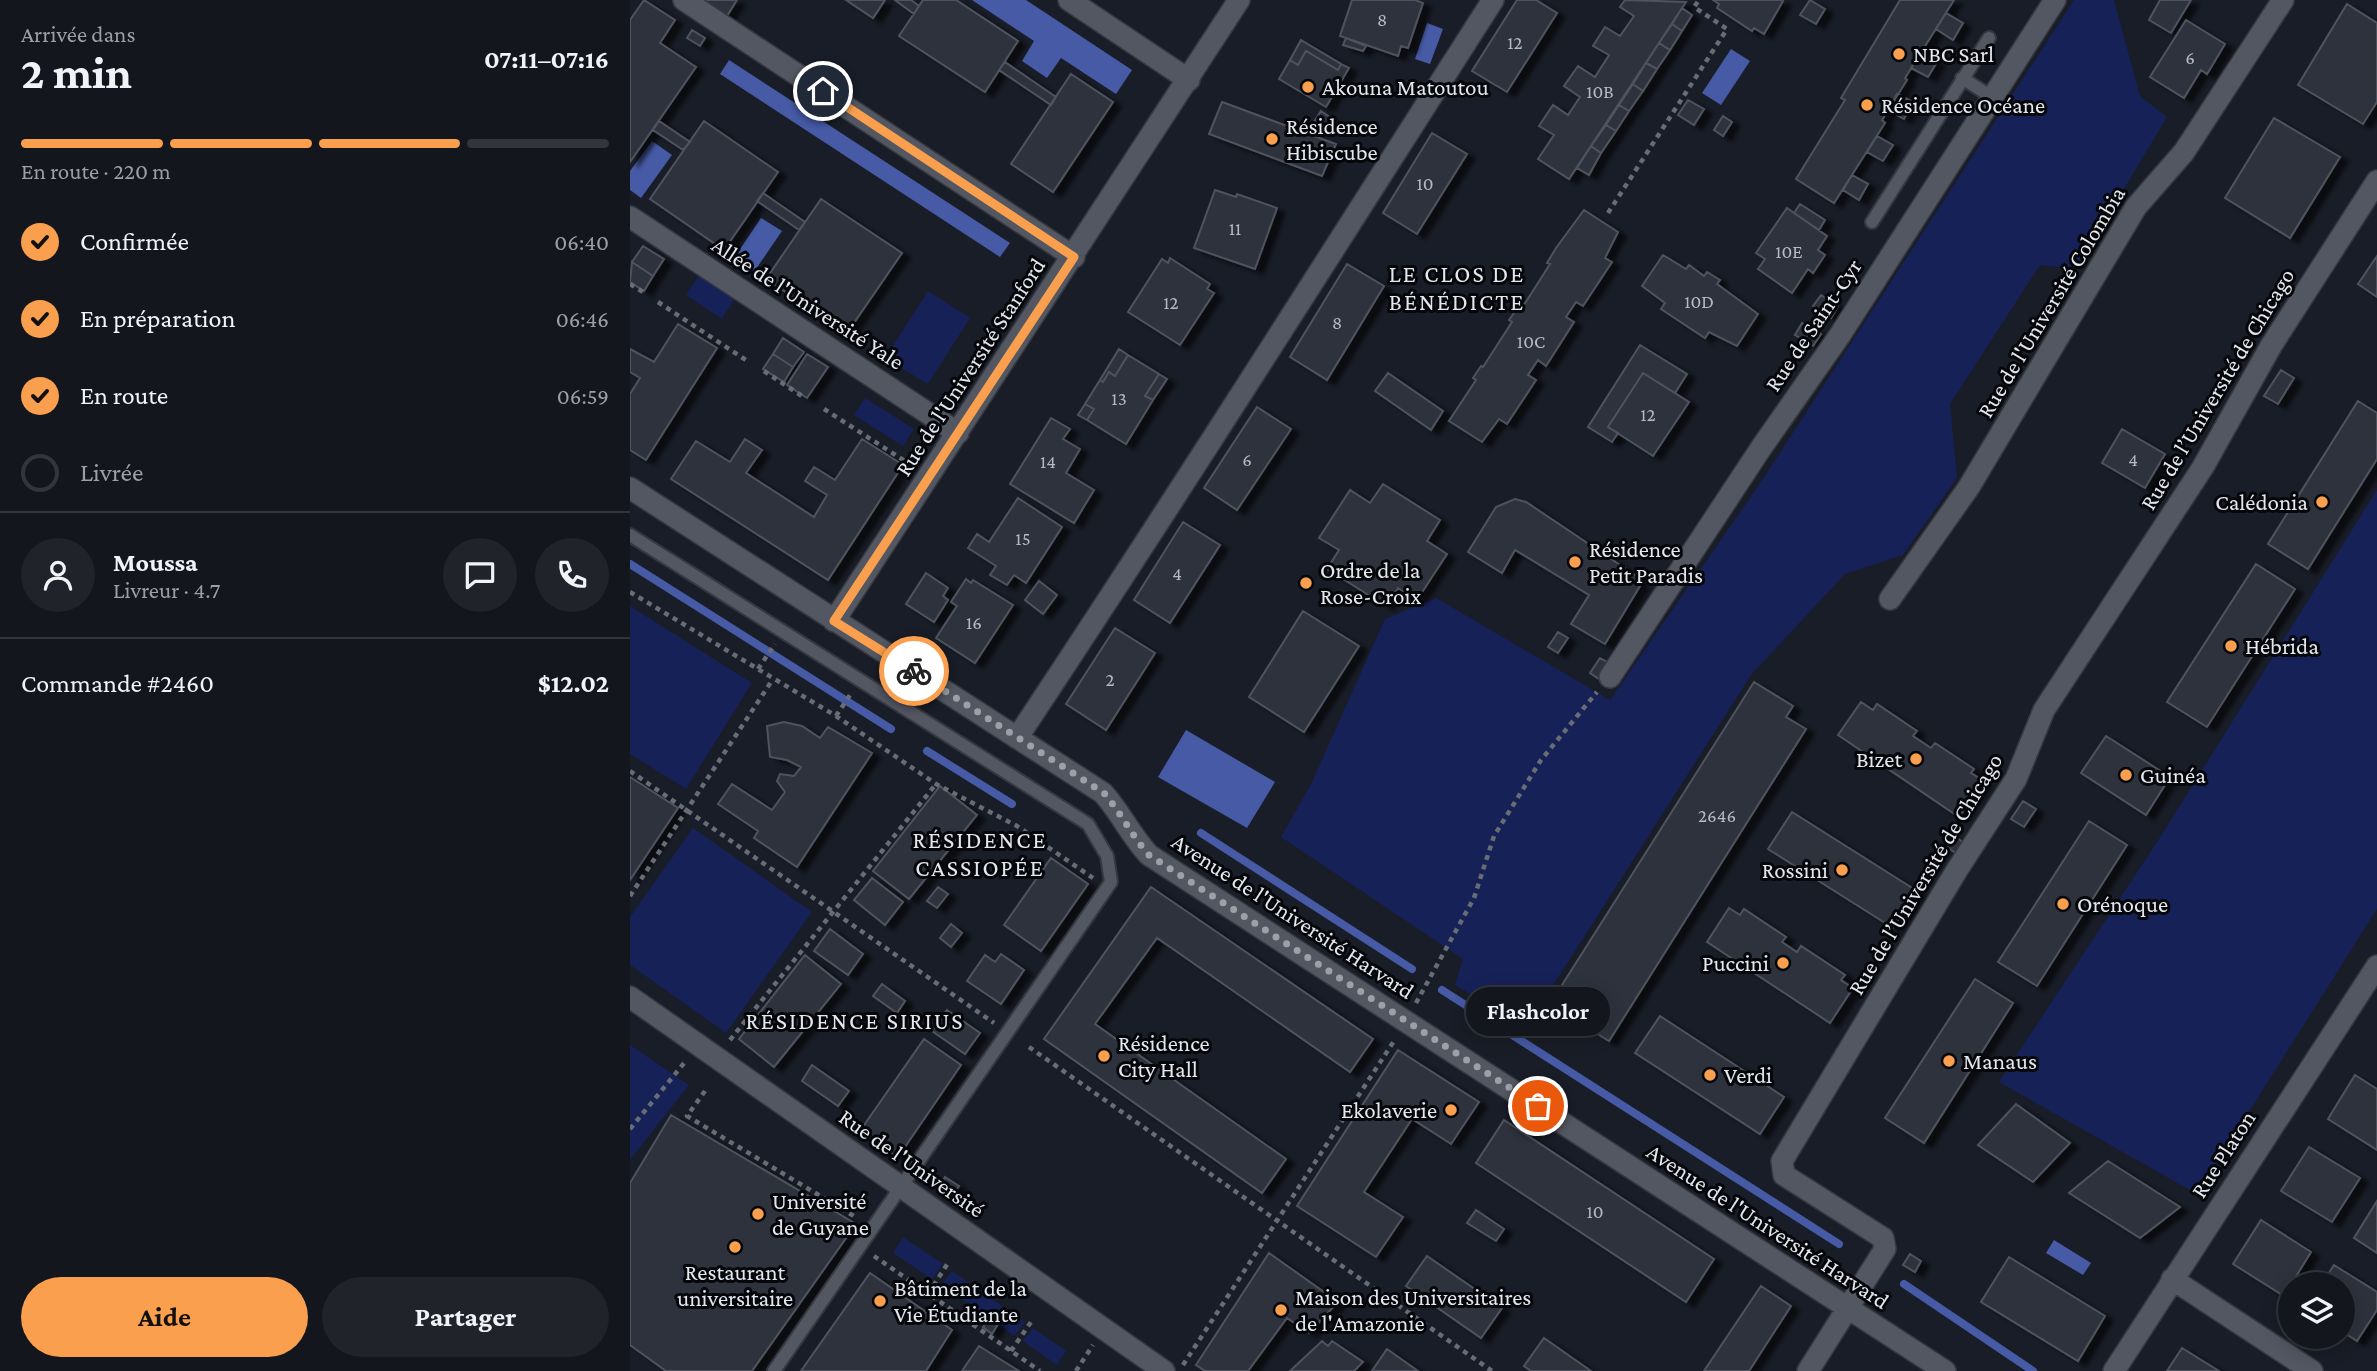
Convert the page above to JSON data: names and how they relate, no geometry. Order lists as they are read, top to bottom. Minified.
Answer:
{"streets":{"street":["Rue de l'Université Colombia","Allée de l'Université Yale","Rue de Saint-Cyr","Rue de l'Université Stanford","Rue de l’Université de Chicago","Avenue de l'Université Harvard","Rue Platon","Rue de l'Université"]},"crossings":[["Allée de l'Université Yale","Rue de l'Université Stanford"],["Rue de l'Université Stanford","Avenue de l'Université Harvard"],["Rue de l’Université de Chicago","Avenue de l'Université Harvard"]],"districts":["LE CLOS DE BÉNÉDICTE","RÉSIDENCE CASSIOPÉE","RÉSIDENCE SIRIUS"],"places":["NBC Sarl","Akouna Matoutou","Résidence Océane","Résidence Hibiscube","Calédonia","Résidence Petit Paradis","Ordre de la Rose-Croix","Hébrida","Bizet","Guinéa","Rossini","Orénoque","Puccini","Résidence City Hall","Manaus","Verdi","Flashcolor","Ekolaverie","Université de Guyane","Restaurant universitaire","Bâtiment de la Vie Étudiante","Maison des Universitaires de l'Amazonie"],"house_numbers":["8","12","6","10B","10","11","10E","10D","12","8","10C","13","12","6","4","14","15","4","16","2","2646","10"],"page":{"heading":["2 min","Arrivée dans","07:11–07:16"],"panel":["Moussa","Livreur · 4.7","Commande #2460","$12.02"],"bar":"En route · 220 m","list":[["Confirmée","06:40"],["En préparation","06:46"],["En route","06:59"],"Livrée"],"bubble":"Flashcolor","buttons":["Aide","Partager"]}}
